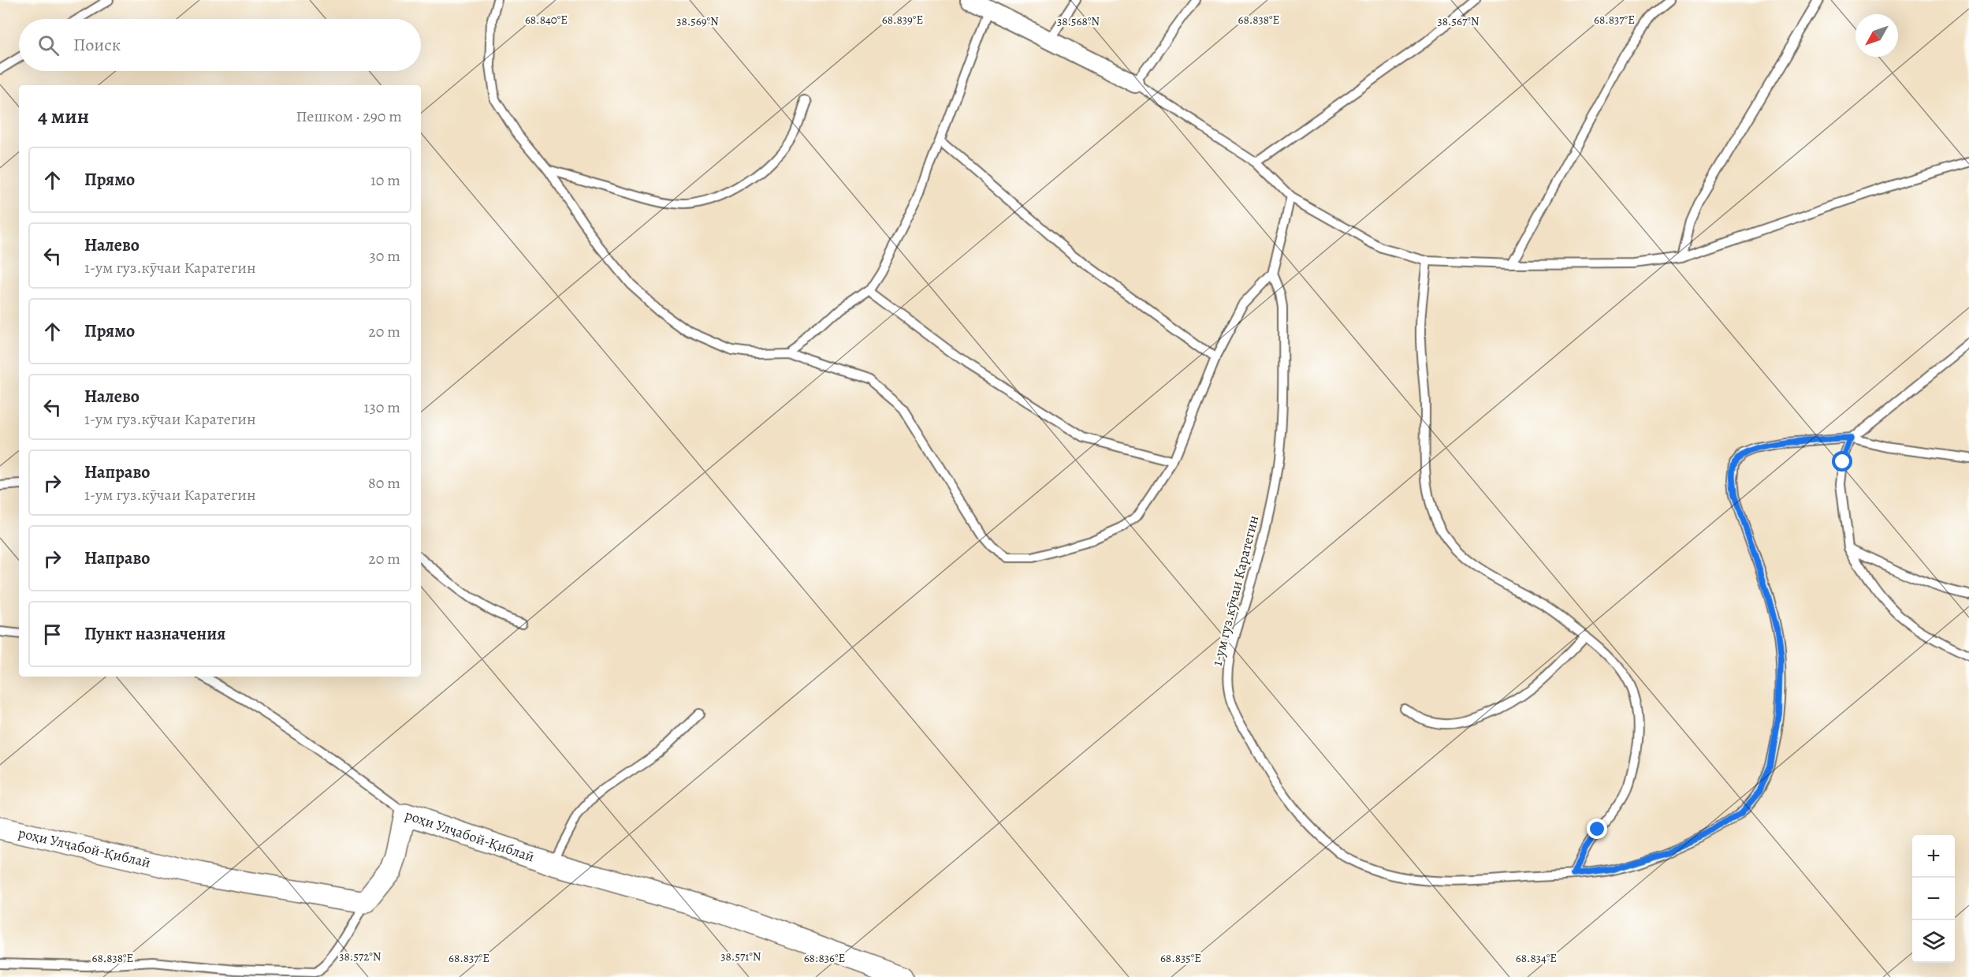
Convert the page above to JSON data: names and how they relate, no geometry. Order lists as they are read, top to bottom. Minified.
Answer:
{"streets":{"street":["роҳи Улҷабой-Қиблаӣ"],"lane":["1-ум гуз.кӯчаи Каратегин"]},"north":"bottom left","page":{"search":"Поиск","heading":["4 мин","Пешком · 290 m"],"list":[["Прямо","10 m"],["Налево","1-ум гуз.кӯчаи Каратегин","30 m"],["Прямо","20 m"],["Налево","1-ум гуз.кӯчаи Каратегин","130 m"],["Направо","1-ум гуз.кӯчаи Каратегин","80 m"],["Направо","20 m"],"Пункт назначения"],"map_buttons":["+","−"]},"coordinates":["68.838°E","68.837°E","68.840°E","68.839°E","38.568°N","38.569°N","38.567°N","38.572°N","38.571°N","68.836°E","68.835°E","68.834°E"]}
